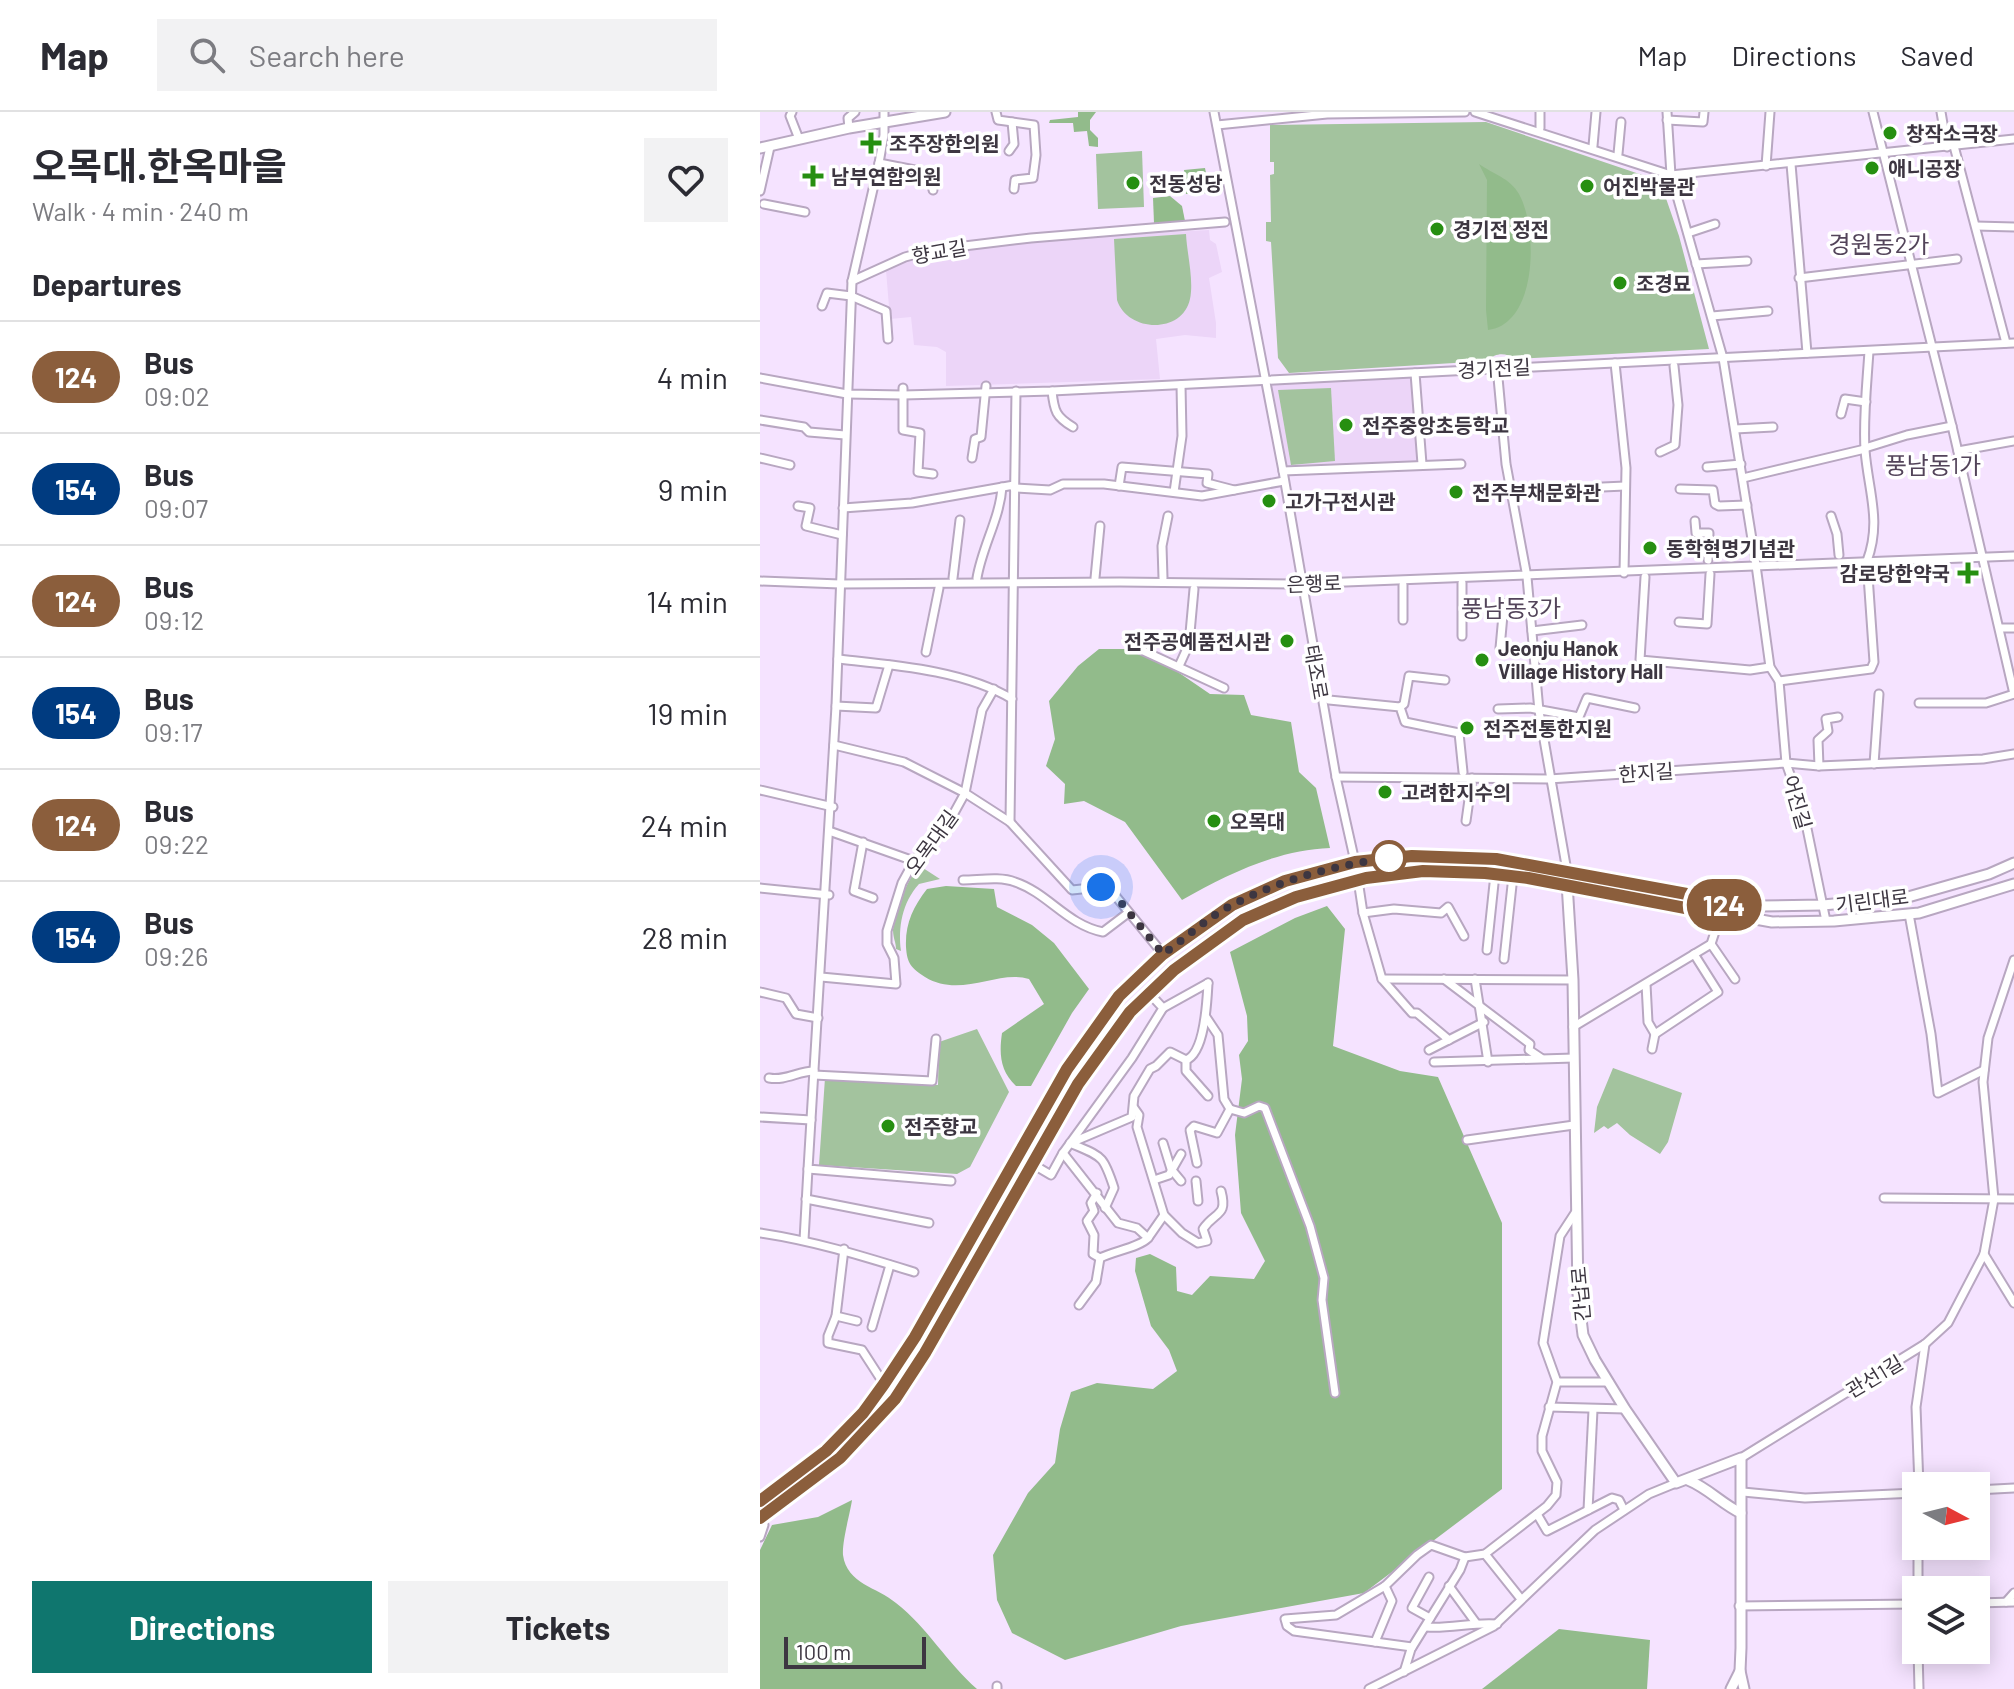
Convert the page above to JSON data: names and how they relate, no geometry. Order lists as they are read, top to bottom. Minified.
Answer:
{"streets":{"street":["향교길","경기전길","은행로","태조로","한지길","어진길","오목대길","기린대로","간납로","관선1길"]},"crossings":[["경기전길","태조로"],["경기전길","어진길"],["은행로","태조로"],["은행로","어진길"],["태조로","한지길"],["태조로","기린대로"],["한지길","어진길"],["어진길","기린대로"],["오목대길","기린대로"],["기린대로","간납로"],["기린대로","관선1길"],["간납로","관선1길"]],"districts":["경원동2가","풍남동1가","풍남동3가"],"places":{"other":["창작소극장","애니공장","전동성당","어진박물관","경기전 정전","조경묘","전주중앙초등학교","전주부채문화관","고가구전시관","동학혁명기념관","전주공예품전시관","Jeonju Hanok Village History Hall","전주전통한지원","고려한지수의","오목대","전주향교"],"health":["조주장한의원","남부연합의원","감로당한약국"]},"lines":["bus line 124"],"scale_bar":"100 m","north":"right","page":{"header":"Map","search":"Search here","nav":["Map","Directions","Saved"],"heading":[["오목대.한옥마을","Walk · 4 min · 240 m"],"Departures"],"on_map":"124","list":[{"mark":"124","name":"Bus","note":"09:02","value":"4 min"},{"mark":"154","name":"Bus","note":"09:07","value":"9 min"},{"mark":"124","name":"Bus","note":"09:12","value":"14 min"},{"mark":"154","name":"Bus","note":"09:17","value":"19 min"},{"mark":"124","name":"Bus","note":"09:22","value":"24 min"},{"mark":"154","name":"Bus","note":"09:26","value":"28 min"}],"buttons":["Directions","Tickets"],"scale":"100 m"}}
